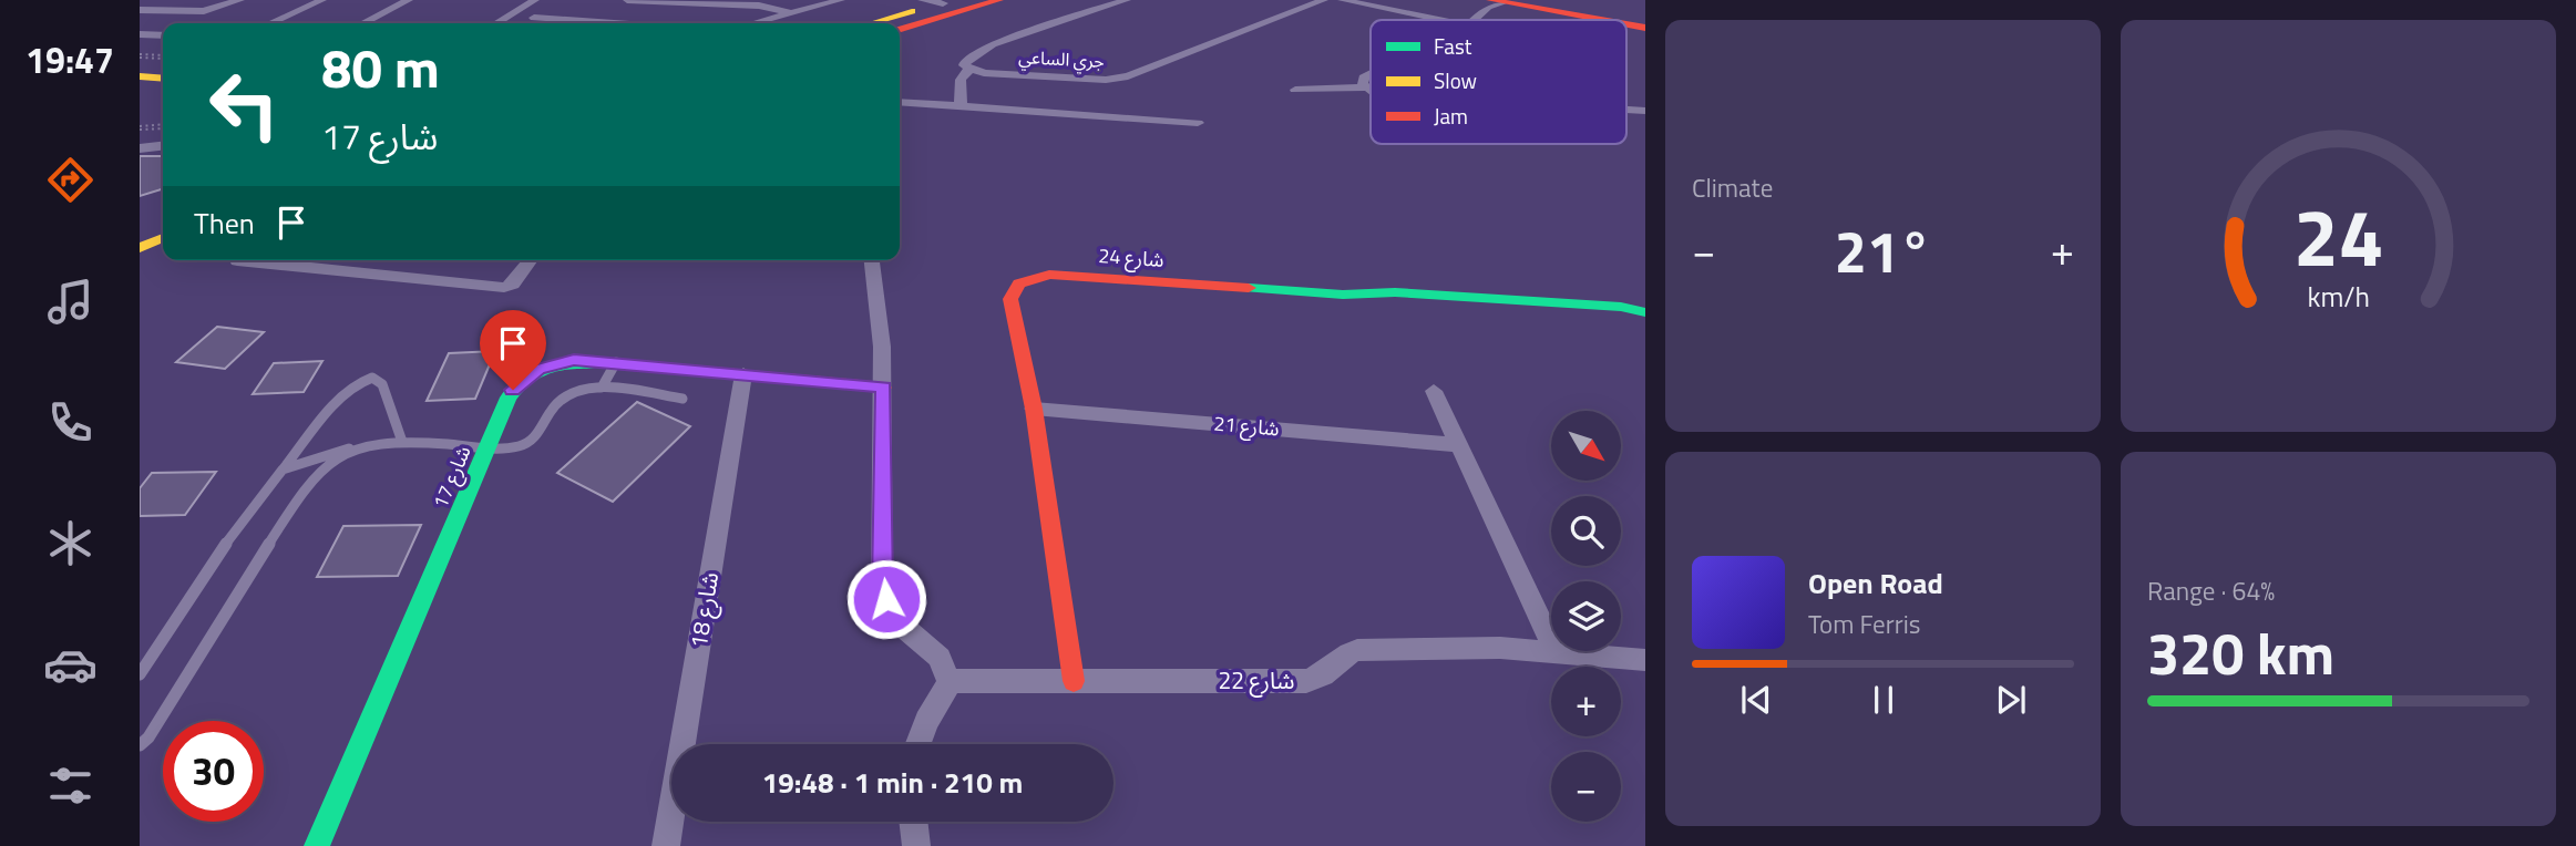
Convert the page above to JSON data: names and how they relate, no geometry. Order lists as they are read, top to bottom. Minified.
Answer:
{"streets":{"street":["جري الساعي","شارع 24","شارع 21","شارع 17","شارع 18","شارع 22"]},"crossings":[["شارع 24","شارع 21"],["شارع 24","شارع 22"],["شارع 17","شارع 18"]],"legend":["Fast","Slow","Jam"],"north":"bottom right","page":{"tabs":"19:47","tile":["Climate",["Range · 64%","320 km"]],"turn":["80 m","شارع 17"],"then":"Then","heat":["−","21°","+"],"map_buttons":["+","−"],"song":["Open Road","Tom Ferris"],"limit":"30","trip":"19:48 · 1 min · 210 m","gauge":["24","km/h"]}}
